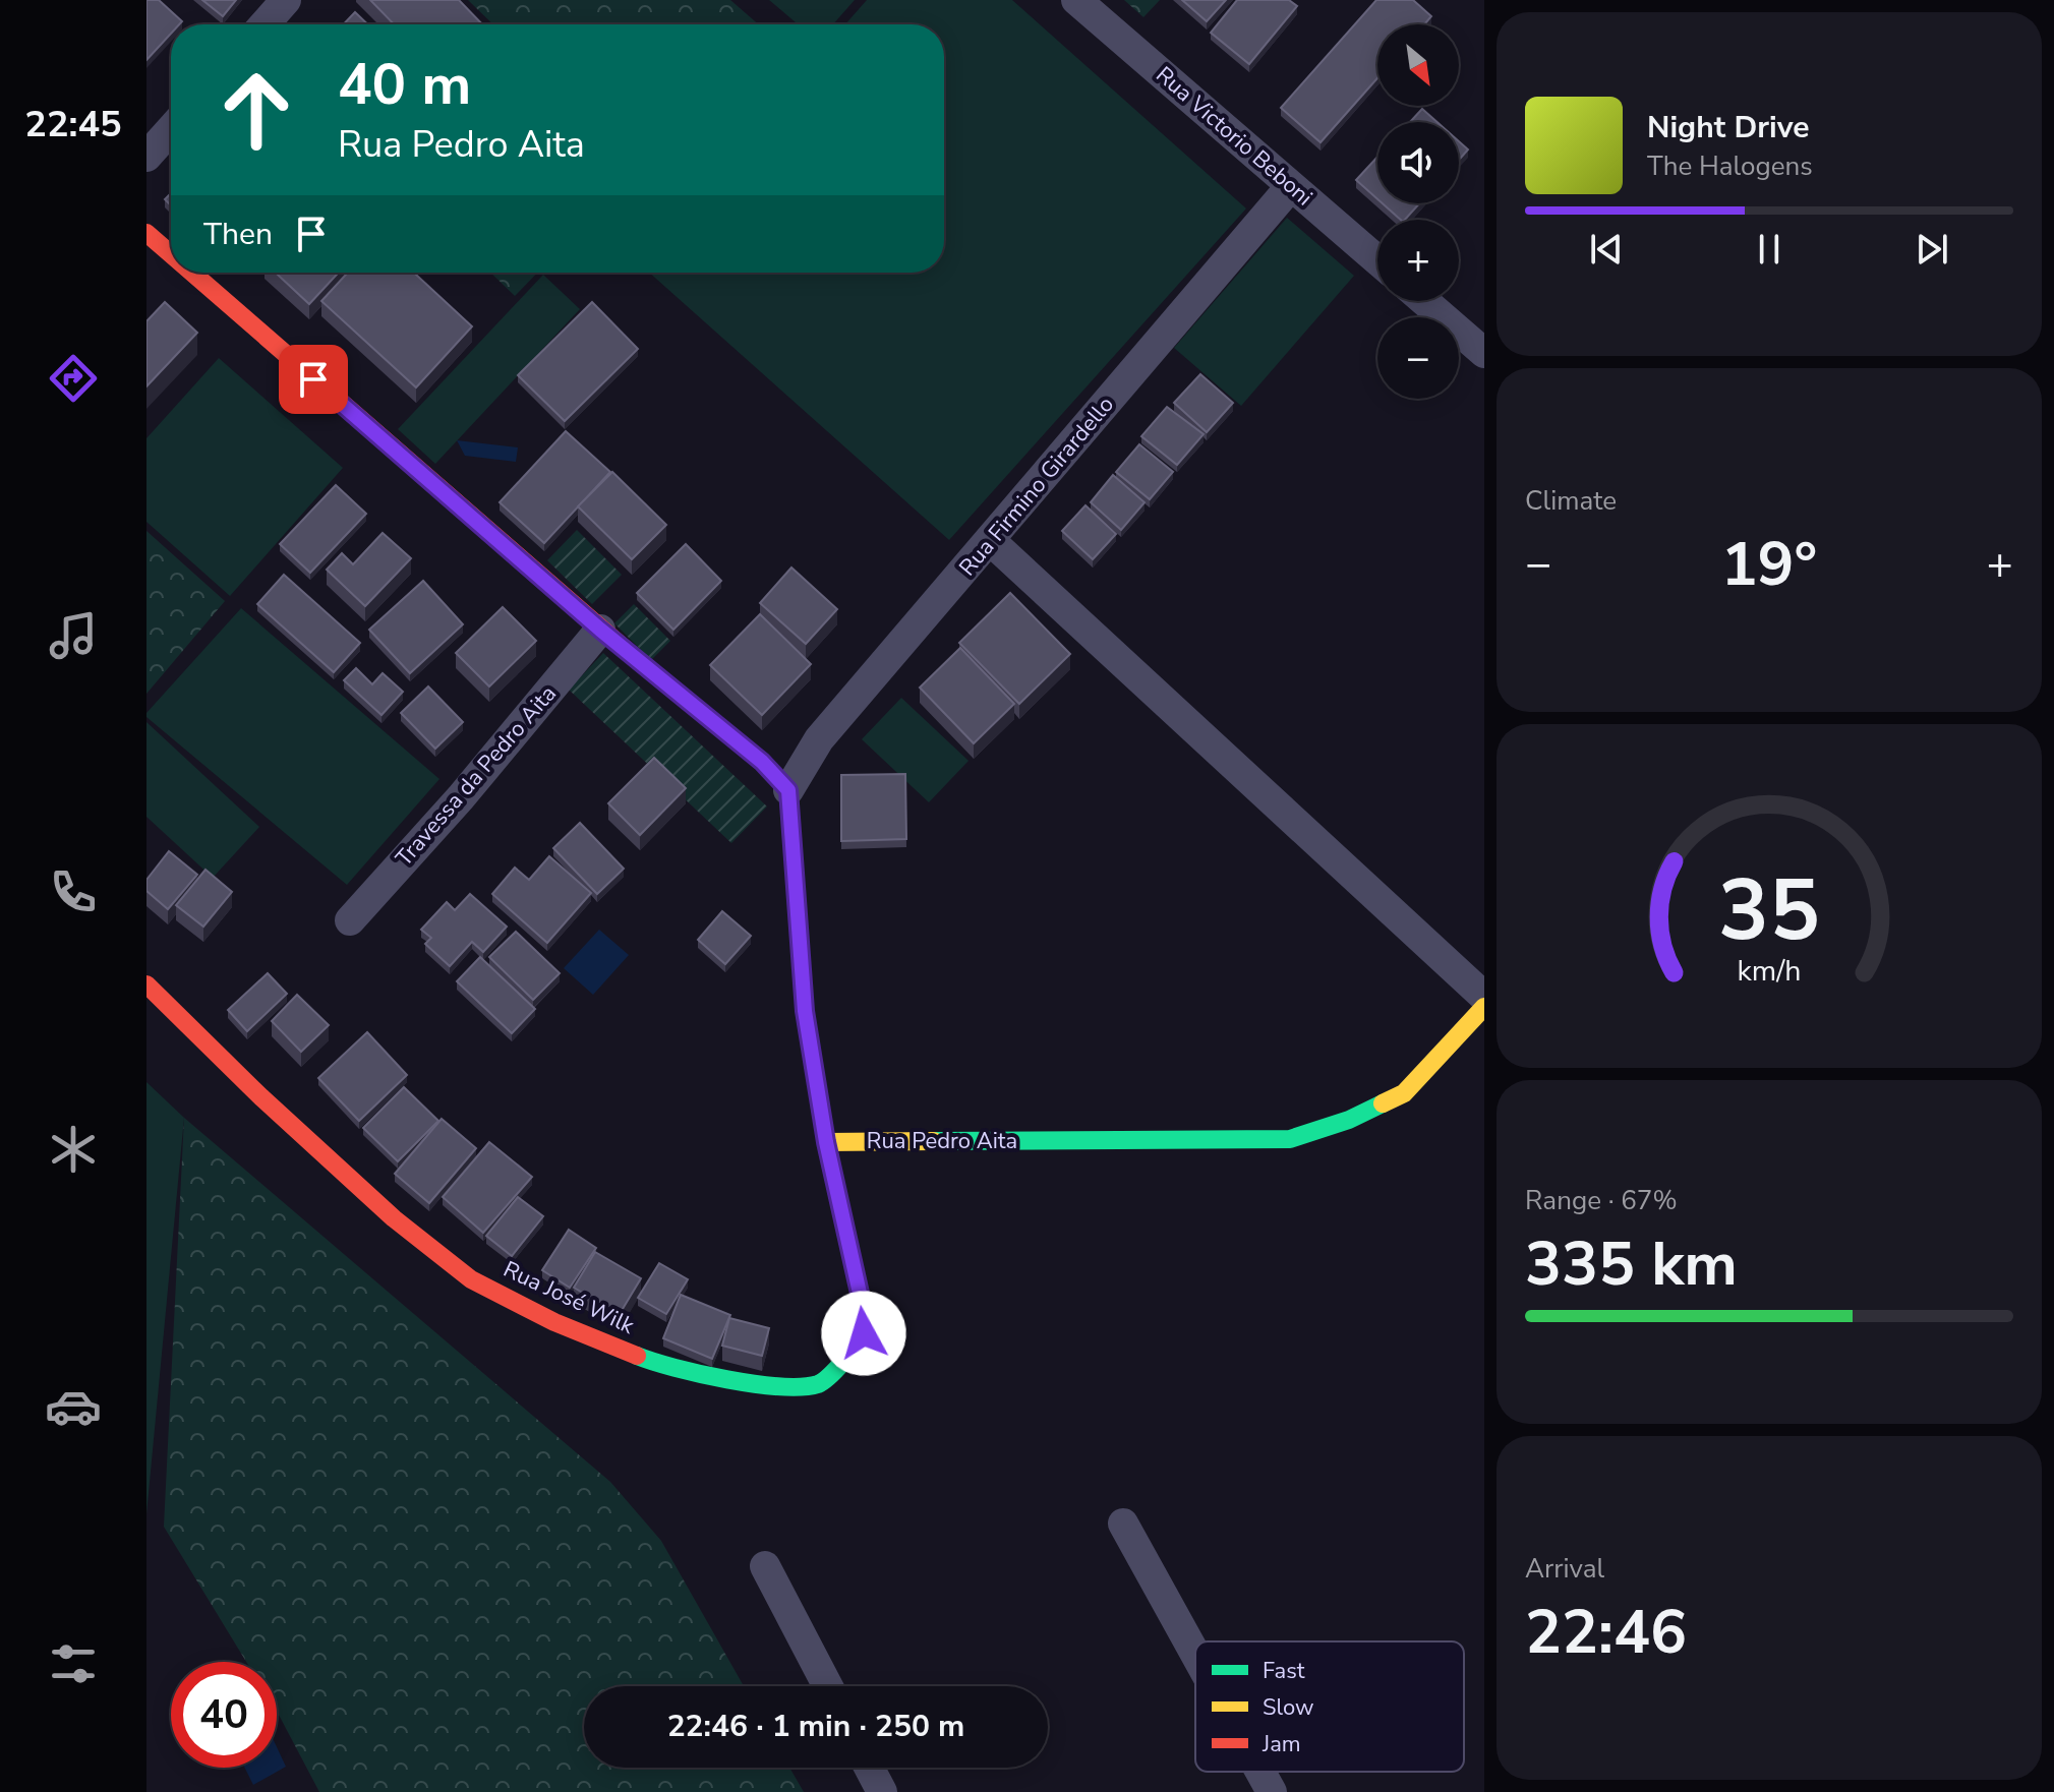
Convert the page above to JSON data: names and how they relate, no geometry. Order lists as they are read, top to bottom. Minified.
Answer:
{"streets":{"street":["Rua Victorio Beboni","Rua Firmino Girardello","Travessa da Pedro Aita","Rua Pedro Aita","Rua José Wilk"]},"crossings":[["Rua Victorio Beboni","Rua Firmino Girardello"],["Rua Pedro Aita","Rua José Wilk"]],"legend":["Fast","Slow","Jam"],"north":"bottom right","page":{"tabs":"22:45","map_buttons":["+","−"],"turn":["40 m","Rua Pedro Aita"],"song":["Night Drive","The Halogens"],"then":"Then","tile":["Climate",["Range · 67%","335 km"],["Arrival","22:46"]],"heat":["−","19°","+"],"limit":"40","trip":"22:46 · 1 min · 250 m","gauge":["35","km/h"]}}
